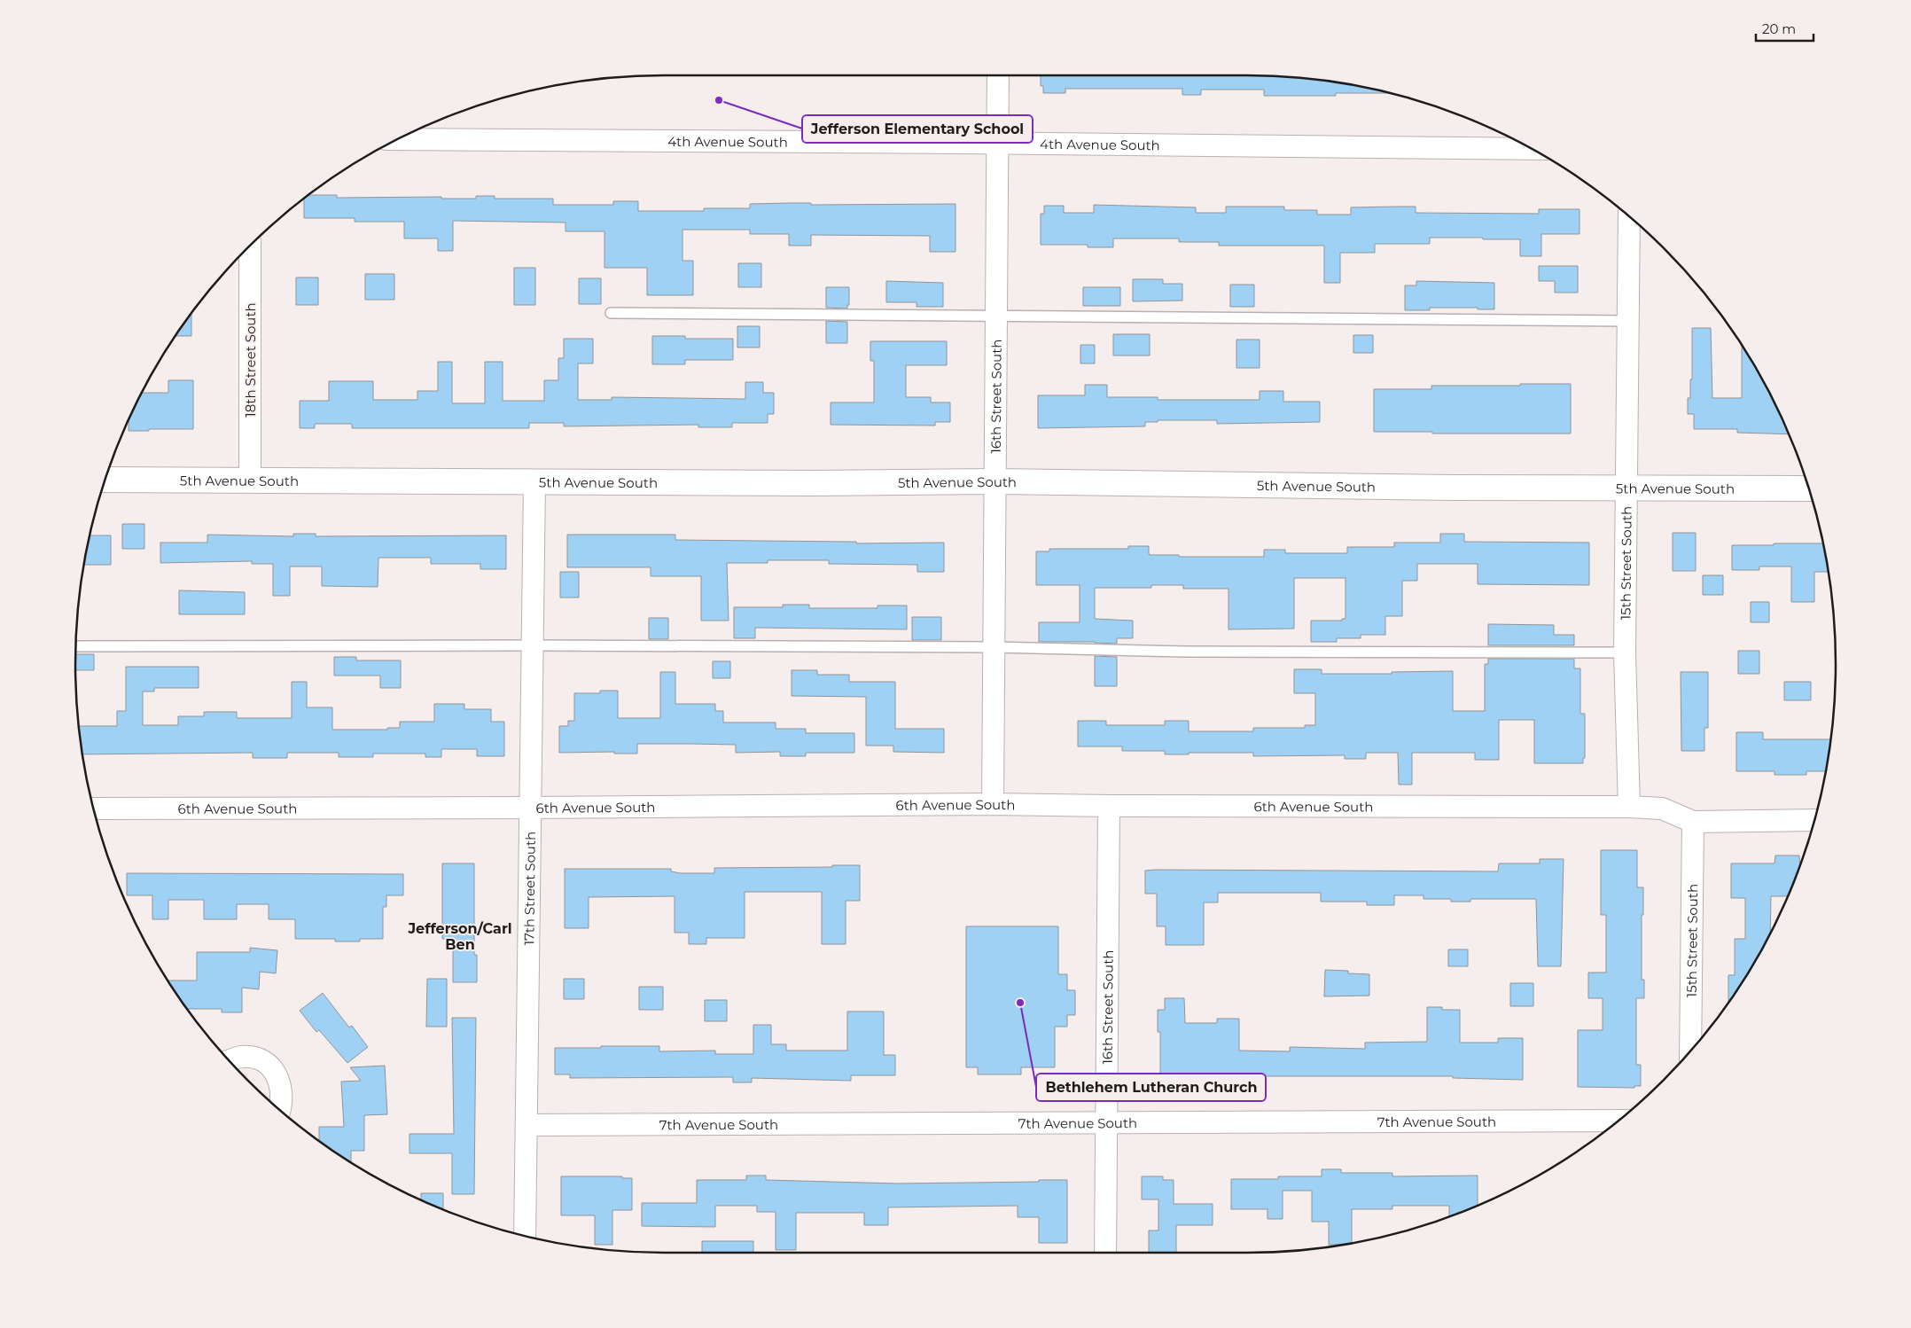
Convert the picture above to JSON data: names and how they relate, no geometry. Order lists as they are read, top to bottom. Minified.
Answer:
{"streets":{"street":["4th Avenue South","18th Street South","16th Street South","5th Avenue South","15th Street South","6th Avenue South","17th Street South","7th Avenue South"]},"crossings":[["4th Avenue South","16th Street South"],["18th Street South","5th Avenue South"],["16th Street South","5th Avenue South"],["16th Street South","6th Avenue South"],["16th Street South","7th Avenue South"],["5th Avenue South","15th Street South"],["5th Avenue South","17th Street South"],["15th Street South","6th Avenue South"],["6th Avenue South","17th Street South"],["17th Street South","7th Avenue South"]],"districts":["Jefferson/Carl Ben"],"places":["Jefferson Elementary School","Bethlehem Lutheran Church"],"scale_bar":"20 m"}
